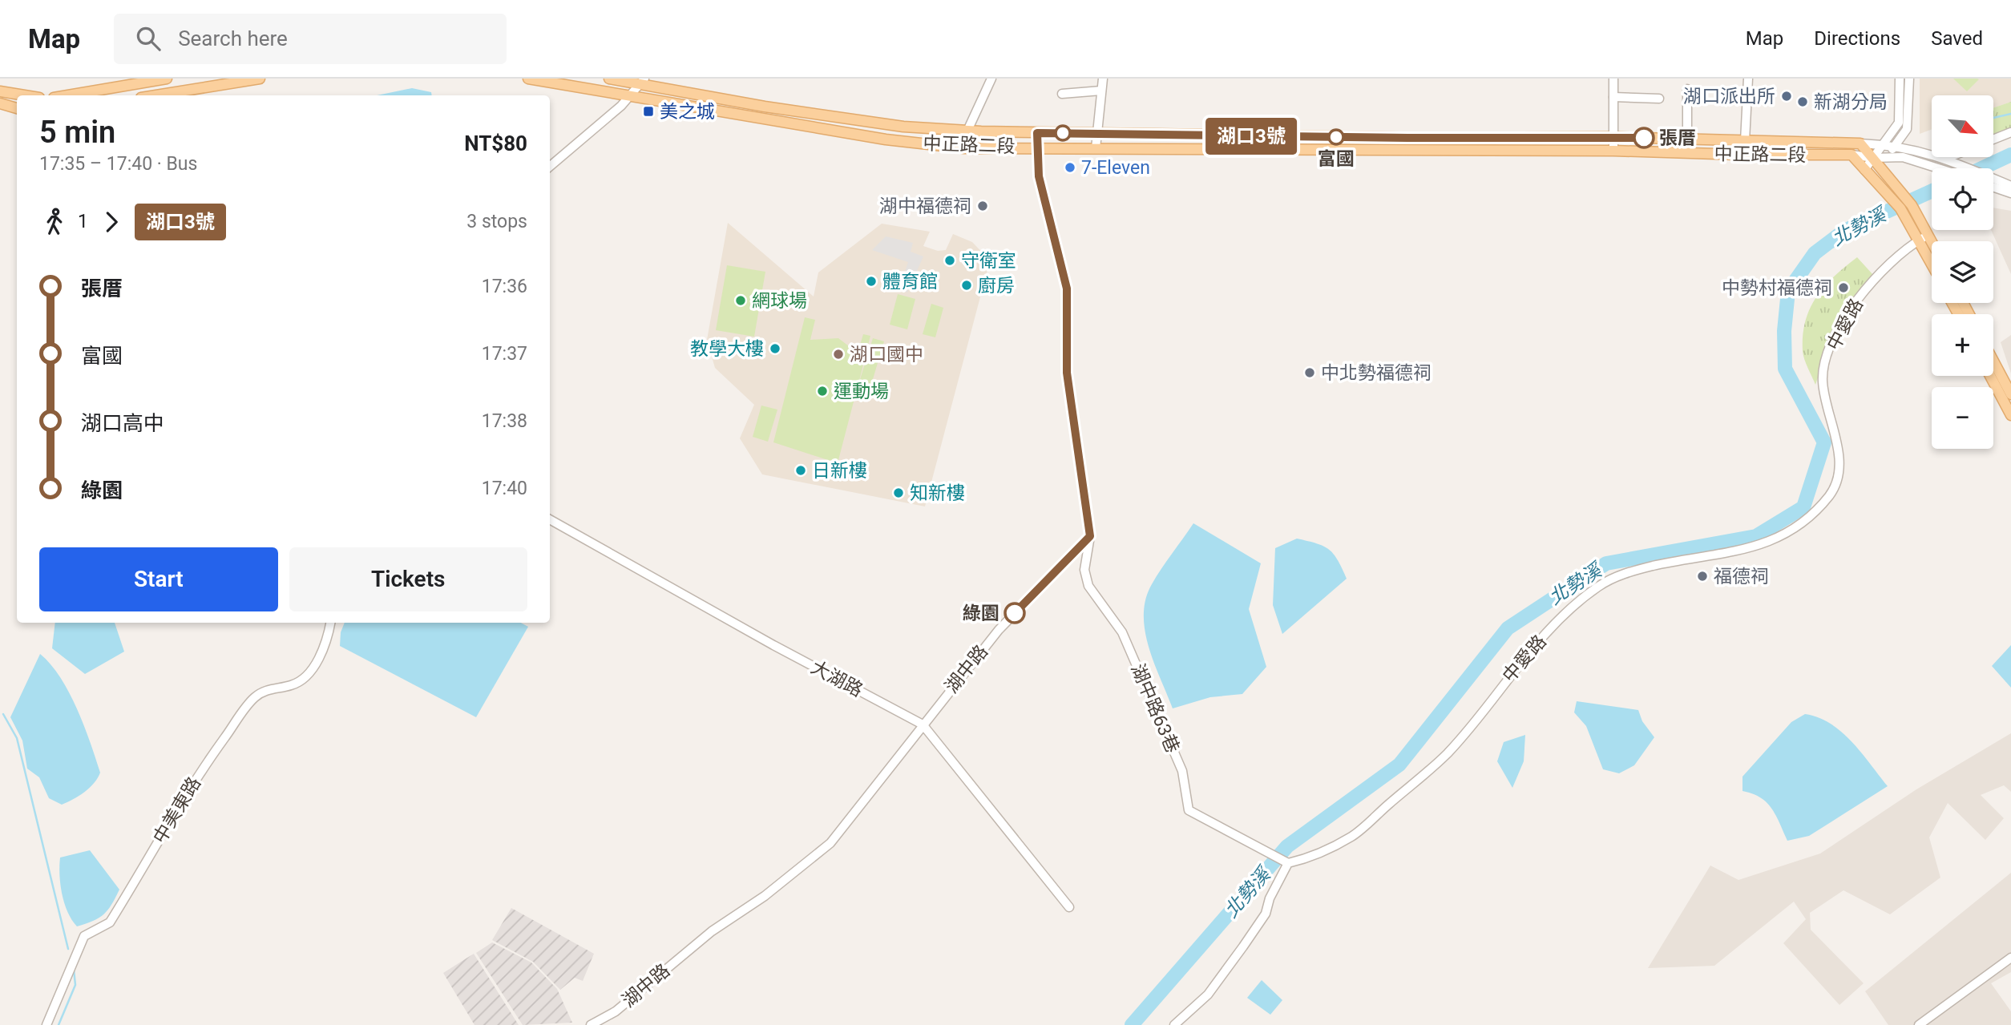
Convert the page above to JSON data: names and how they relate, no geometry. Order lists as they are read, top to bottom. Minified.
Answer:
{"streets":{"main road":["中正路二段"],"street":["中愛路","湖中路","大湖路","湖中路63巷","中美東路"]},"crossings":[["中愛路","湖中路63巷"],["湖中路","大湖路"],["湖中路","湖中路63巷"]],"water":["北勢溪"],"places":{"other":["湖口派出所","新湖分局","富國","張厝","7-Eleven","湖中福德祠","守衛室","體育館","廚房","中勢村福德祠","網球場","教學大樓","湖口國中","中北勢福德祠","運動場","日新樓","知新樓","福德祠","綠園"],"transit":["美之城"]},"lines":["bus line 湖口3號"],"north":"bottom right","page":{"header":"Map","search":"Search here","nav":["Map","Directions","Saved"],"on_map":"湖口3號","map_buttons":["+","−"],"heading":["5 min","17:35 – 17:40 · Bus","NT$80"],"legs":["1","湖口3號","3 stops"],"list":[{"name":"張厝","value":"17:36"},{"name":"富國","value":"17:37"},{"name":"湖口高中","value":"17:38"},{"name":"綠園","value":"17:40"}],"buttons":["Start","Tickets"]}}
